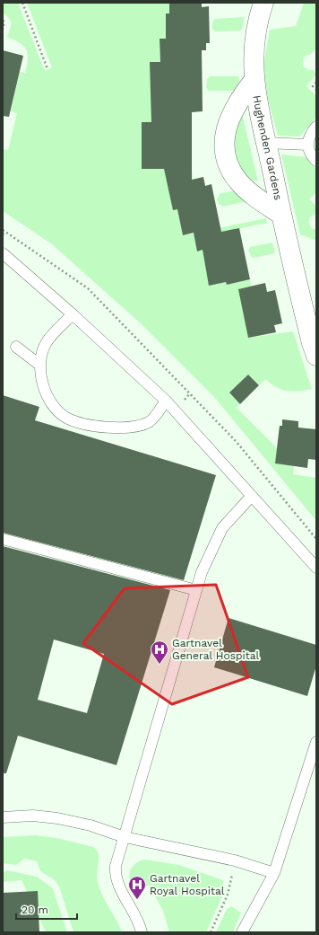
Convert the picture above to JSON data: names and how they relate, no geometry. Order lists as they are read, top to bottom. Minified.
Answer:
{"streets":{"street":["Hughenden Gardens"]},"places":{"hospital":["Gartnavel General Hospital","Gartnavel Royal Hospital"]},"scale_bar":"20 m"}
